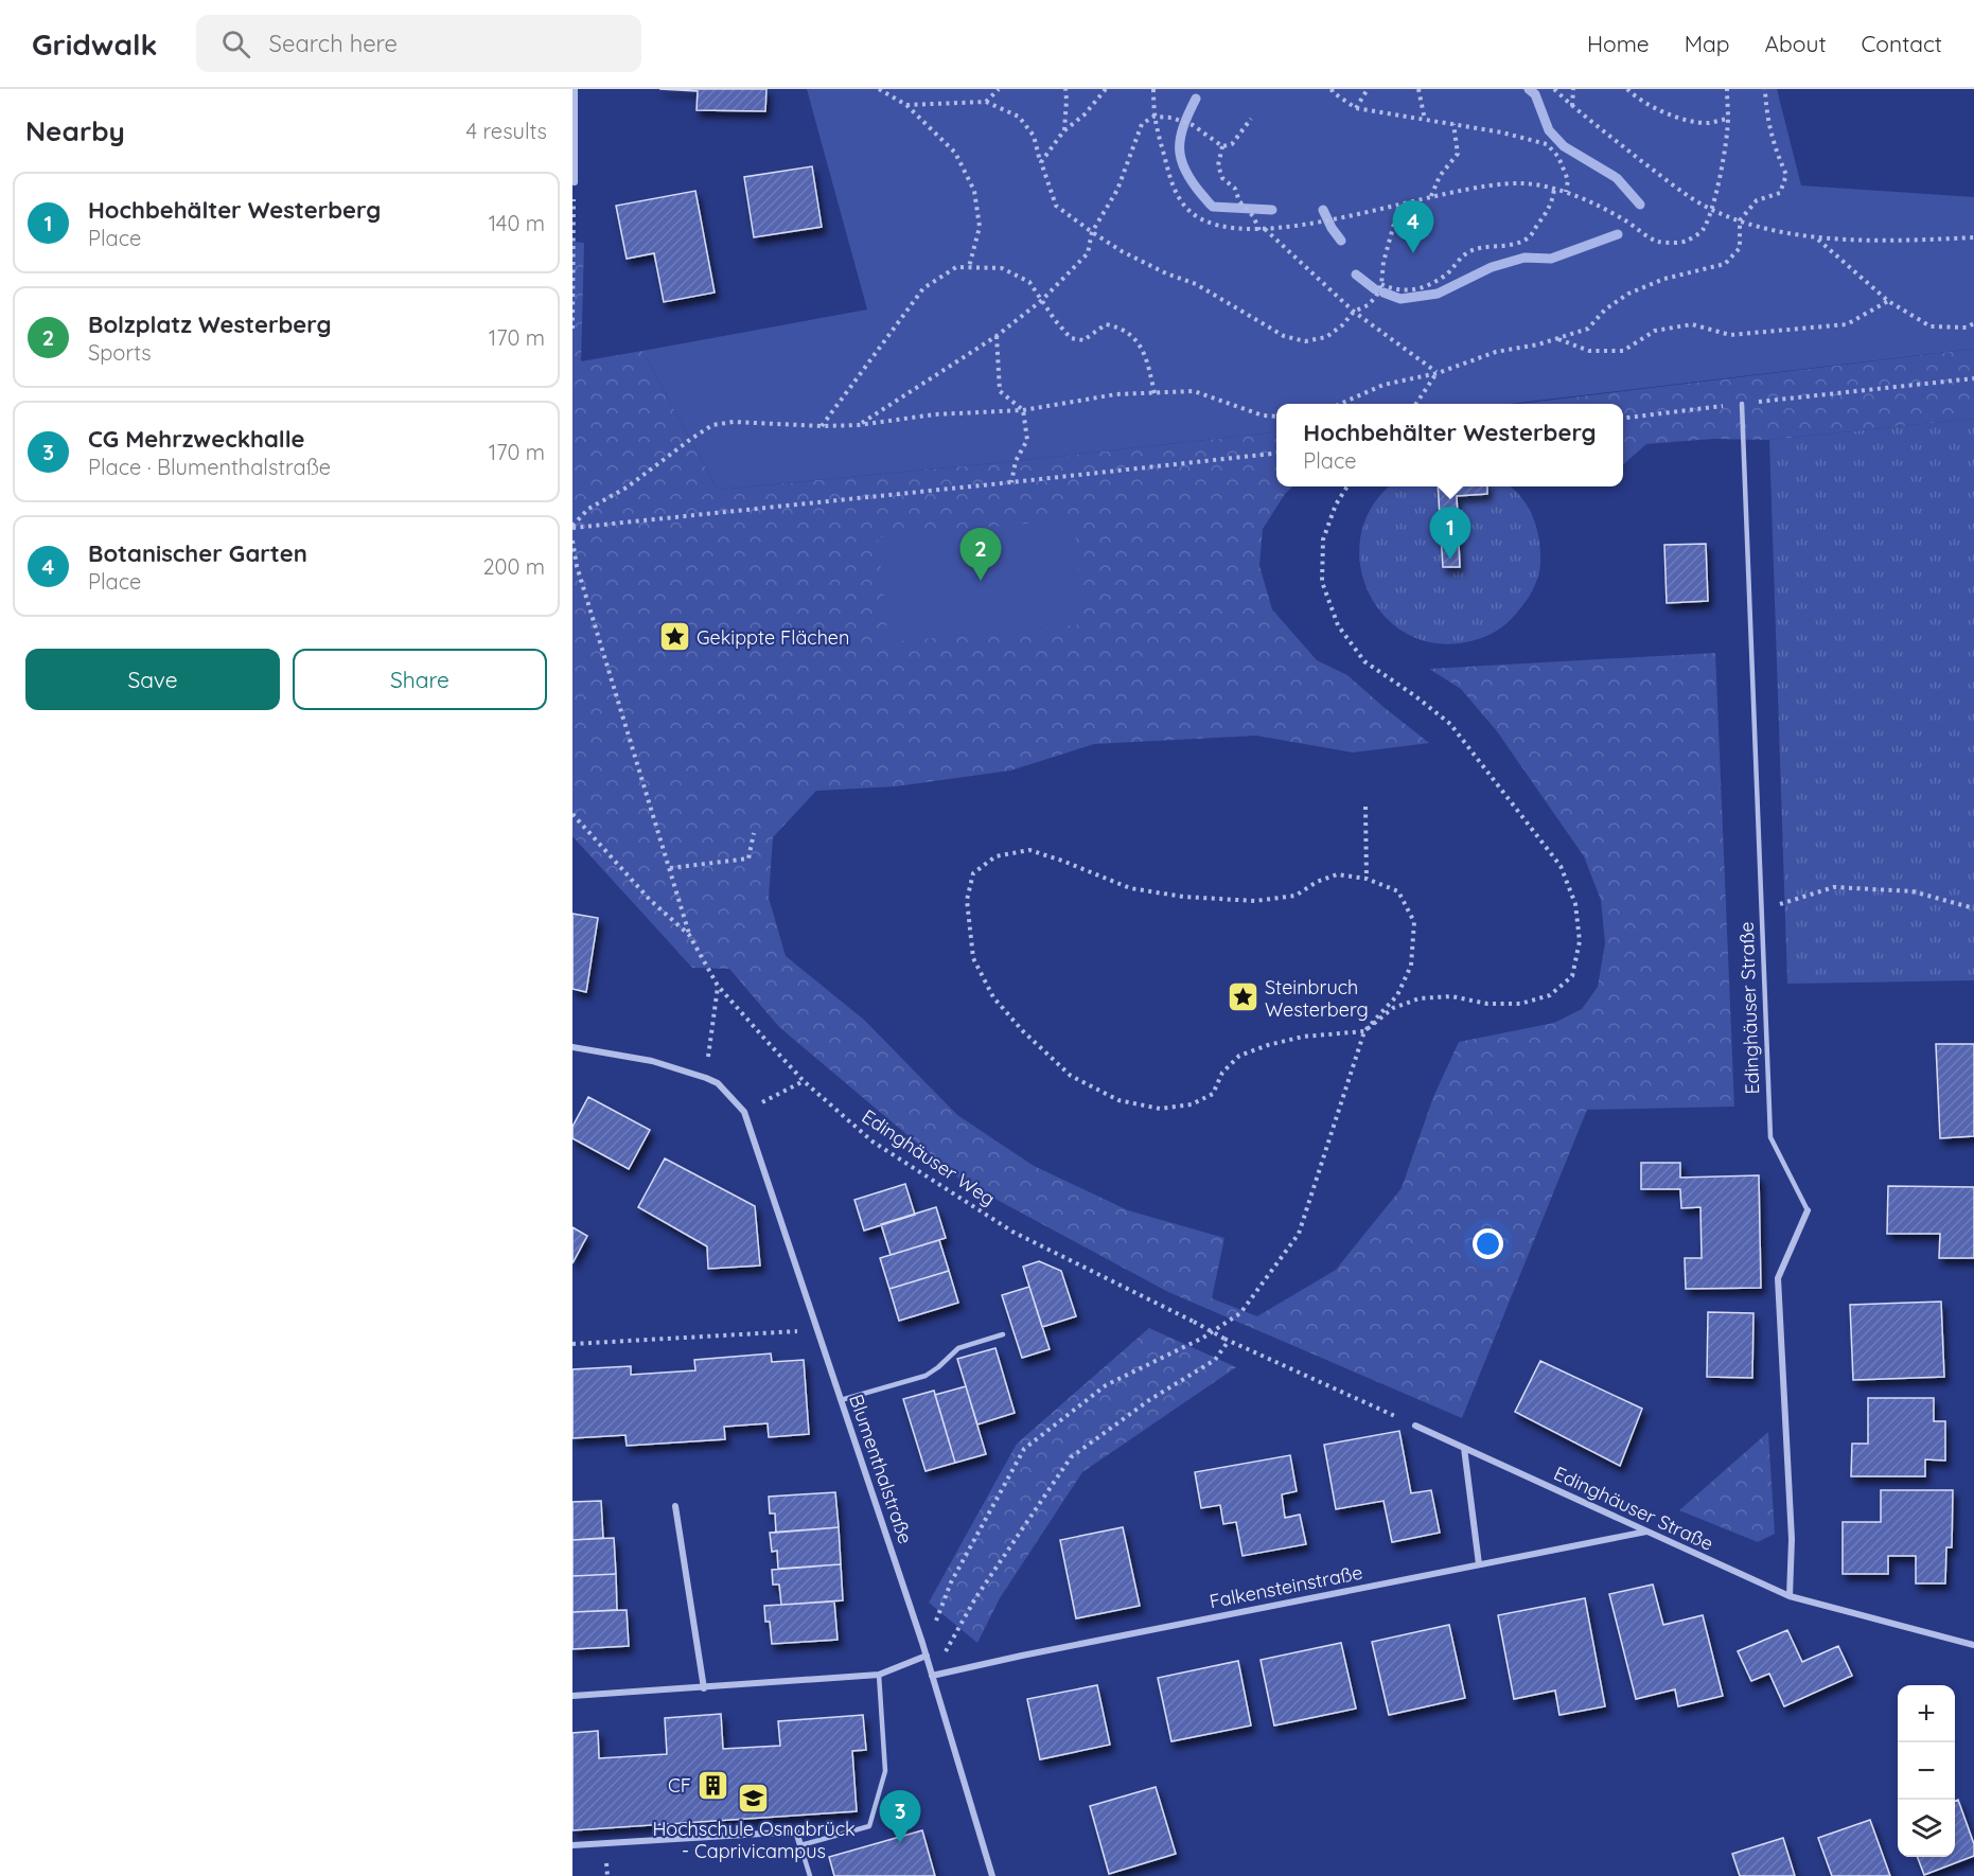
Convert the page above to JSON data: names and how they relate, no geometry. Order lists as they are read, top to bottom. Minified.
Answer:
{"streets":{"street":["Edinghäuser Straße","Blumenthalstraße","Falkensteinstraße"],"path":["Edinghäuser Weg"]},"crossings":[["Edinghäuser Straße","Edinghäuser Weg"],["Edinghäuser Straße","Falkensteinstraße"],["Blumenthalstraße","Falkensteinstraße"]],"places":{"place":["Gekippte Flächen","Steinbruch Westerberg"],"building":["CF"],"school or university":["Hochschule Osnabrück - Caprivicampus"]},"page":{"header":"Gridwalk","search":"Search here","nav":["Home","Map","About","Contact"],"heading":["Nearby","4 results"],"list":[{"mark":"1","name":"Hochbehälter Westerberg","note":"Place","value":"140 m"},{"mark":"2","name":"Bolzplatz Westerberg","note":"Sports","value":"170 m"},{"mark":"3","name":"CG Mehrzweckhalle","note":"Place · Blumenthalstraße","value":"170 m"},{"mark":"4","name":"Botanischer Garten","note":"Place","value":"200 m"}],"pins":["4","1","2","3"],"popup":["Hochbehälter Westerberg","Place"],"buttons":["Save","Share"],"map_buttons":["+","−"]}}
